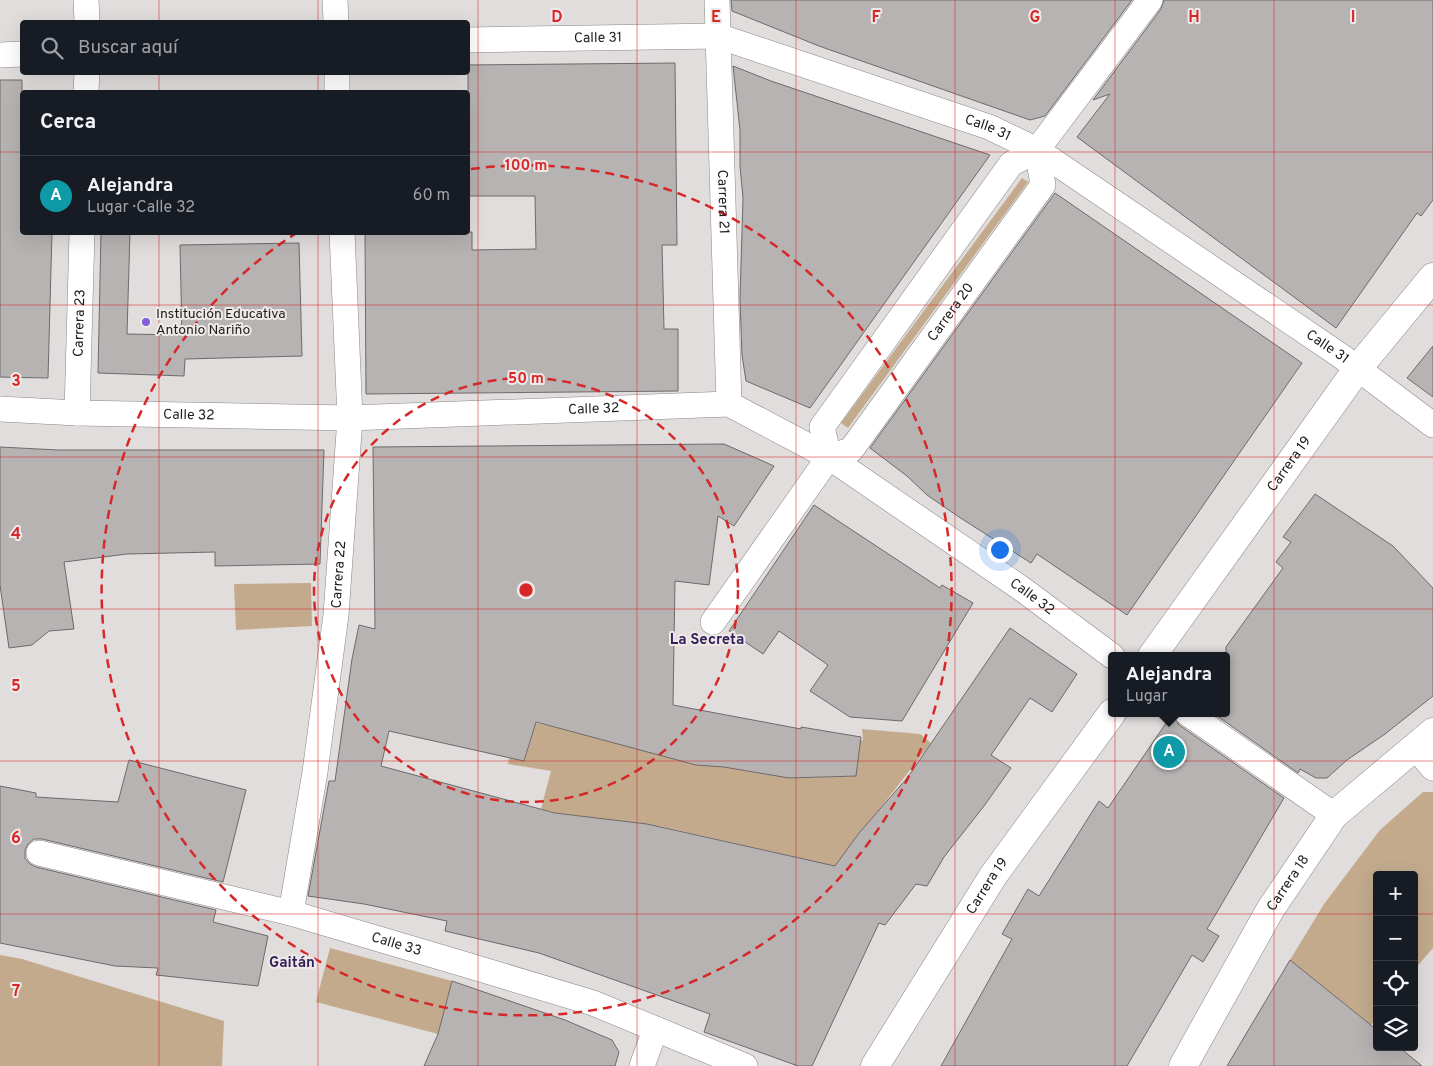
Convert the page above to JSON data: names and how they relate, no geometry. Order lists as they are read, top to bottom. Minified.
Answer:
{"streets":{"main road":["Carrera 19","Carrera 18"],"street":["Calle 31","Carrera 21","Carrera 20","Carrera 23","Calle 32","Carrera 22","Calle 33"]},"crossings":[["Calle 31","Carrera 21"],["Calle 31","Carrera 20"],["Calle 31","Carrera 19"],["Carrera 21","Calle 32"],["Carrera 20","Calle 32"],["Carrera 23","Calle 32"],["Calle 32","Carrera 22"],["Carrera 22","Calle 33"]],"districts":["La Secreta","Gaitán"],"places":["Institución Educativa Antonio Nariño"],"page":{"search":"Buscar aquí","heading":"Cerca","list":[{"mark":"A","name":"Alejandra","note":"Lugar · Calle 32","value":"60 m"}],"popup":["Alejandra","Lugar"],"pins":"A","map_buttons":["+","−"]},"grid":{"columns":["D","E","F","G","H","I"],"rows":["3","4","5","6","7"]},"rings":["100 m","50 m"]}
